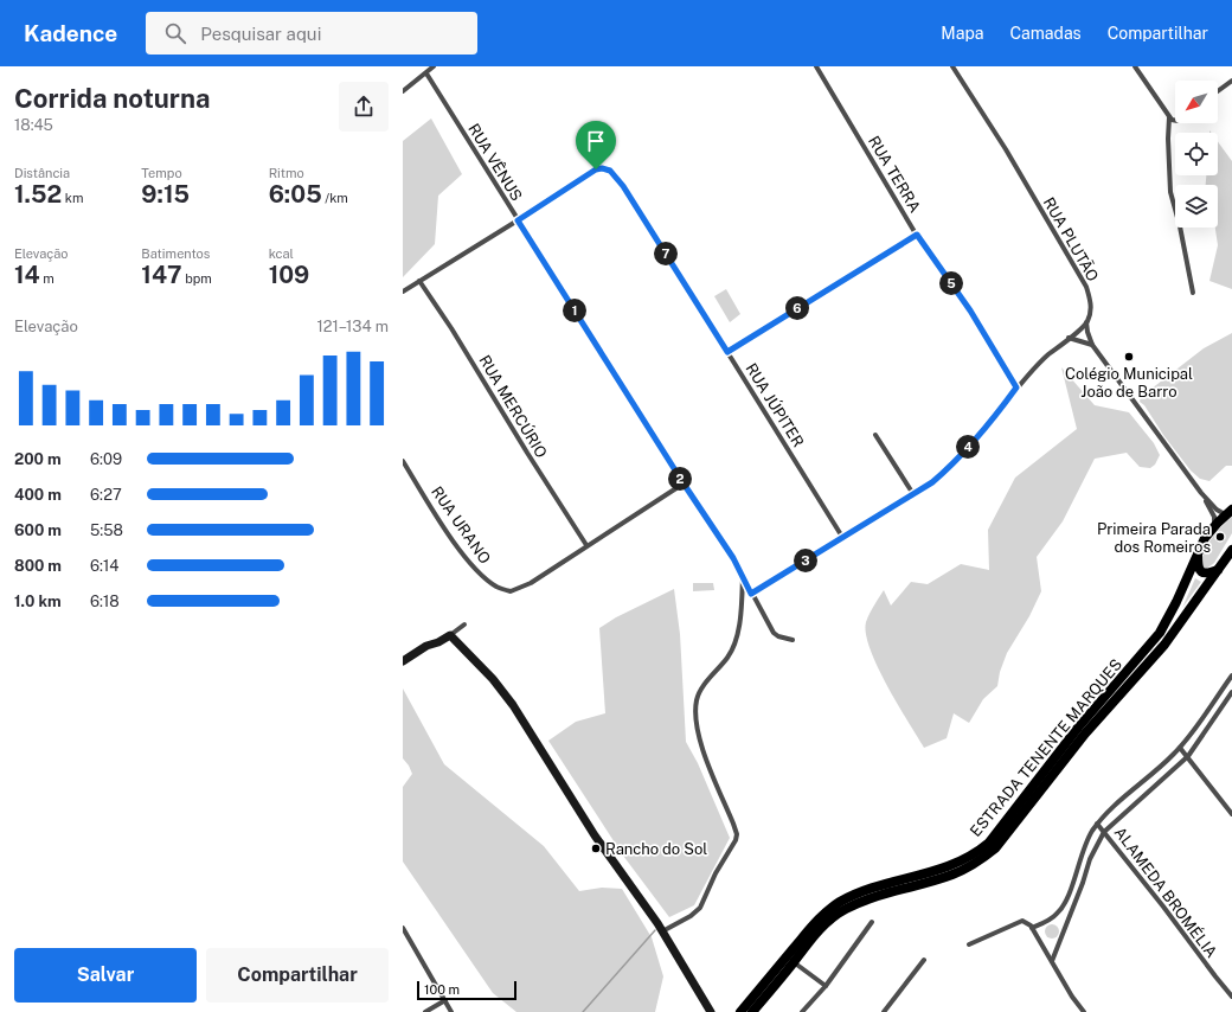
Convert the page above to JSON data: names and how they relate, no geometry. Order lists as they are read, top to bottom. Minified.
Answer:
{"streets":{"main road":["ESTRADA TENENTE MARQUES"],"street":["RUA VÊNUS","RUA TERRA","RUA PLUTÃO","RUA JÚPITER","RUA MERCÚRIO","RUA URANO","ALAMEDA BROMÉLIA"]},"crossings":[["RUA VÊNUS","RUA JÚPITER"],["RUA MERCÚRIO","RUA URANO"]],"places":["Colégio Municipal João de Barro","Primeira Parada dos Romeiros","Rancho do Sol"],"scale_bar":"100 m","north":"bottom left","page":{"header":"Kadence","search":"Pesquisar aqui","nav":["Mapa","Camadas","Compartilhar"],"heading":["Corrida noturna","18:45"],"stats":[["Distância","1.52 km"],["Tempo","9:15"],["Ritmo","6:05 /km"],["Elevação","14 m"],["Batimentos","147 bpm"],["kcal","109"]],"pins":["7","5","6","1","4","2","3"],"chart":["Elevação","121–134 m"],"list":[{"name":"200 m","note":"6:09"},{"name":"400 m","note":"6:27"},{"name":"600 m","note":"5:58"},{"name":"800 m","note":"6:14"},{"name":"1.0 km","note":"6:18"}],"buttons":["Salvar","Compartilhar"],"scale":"100 m"}}
